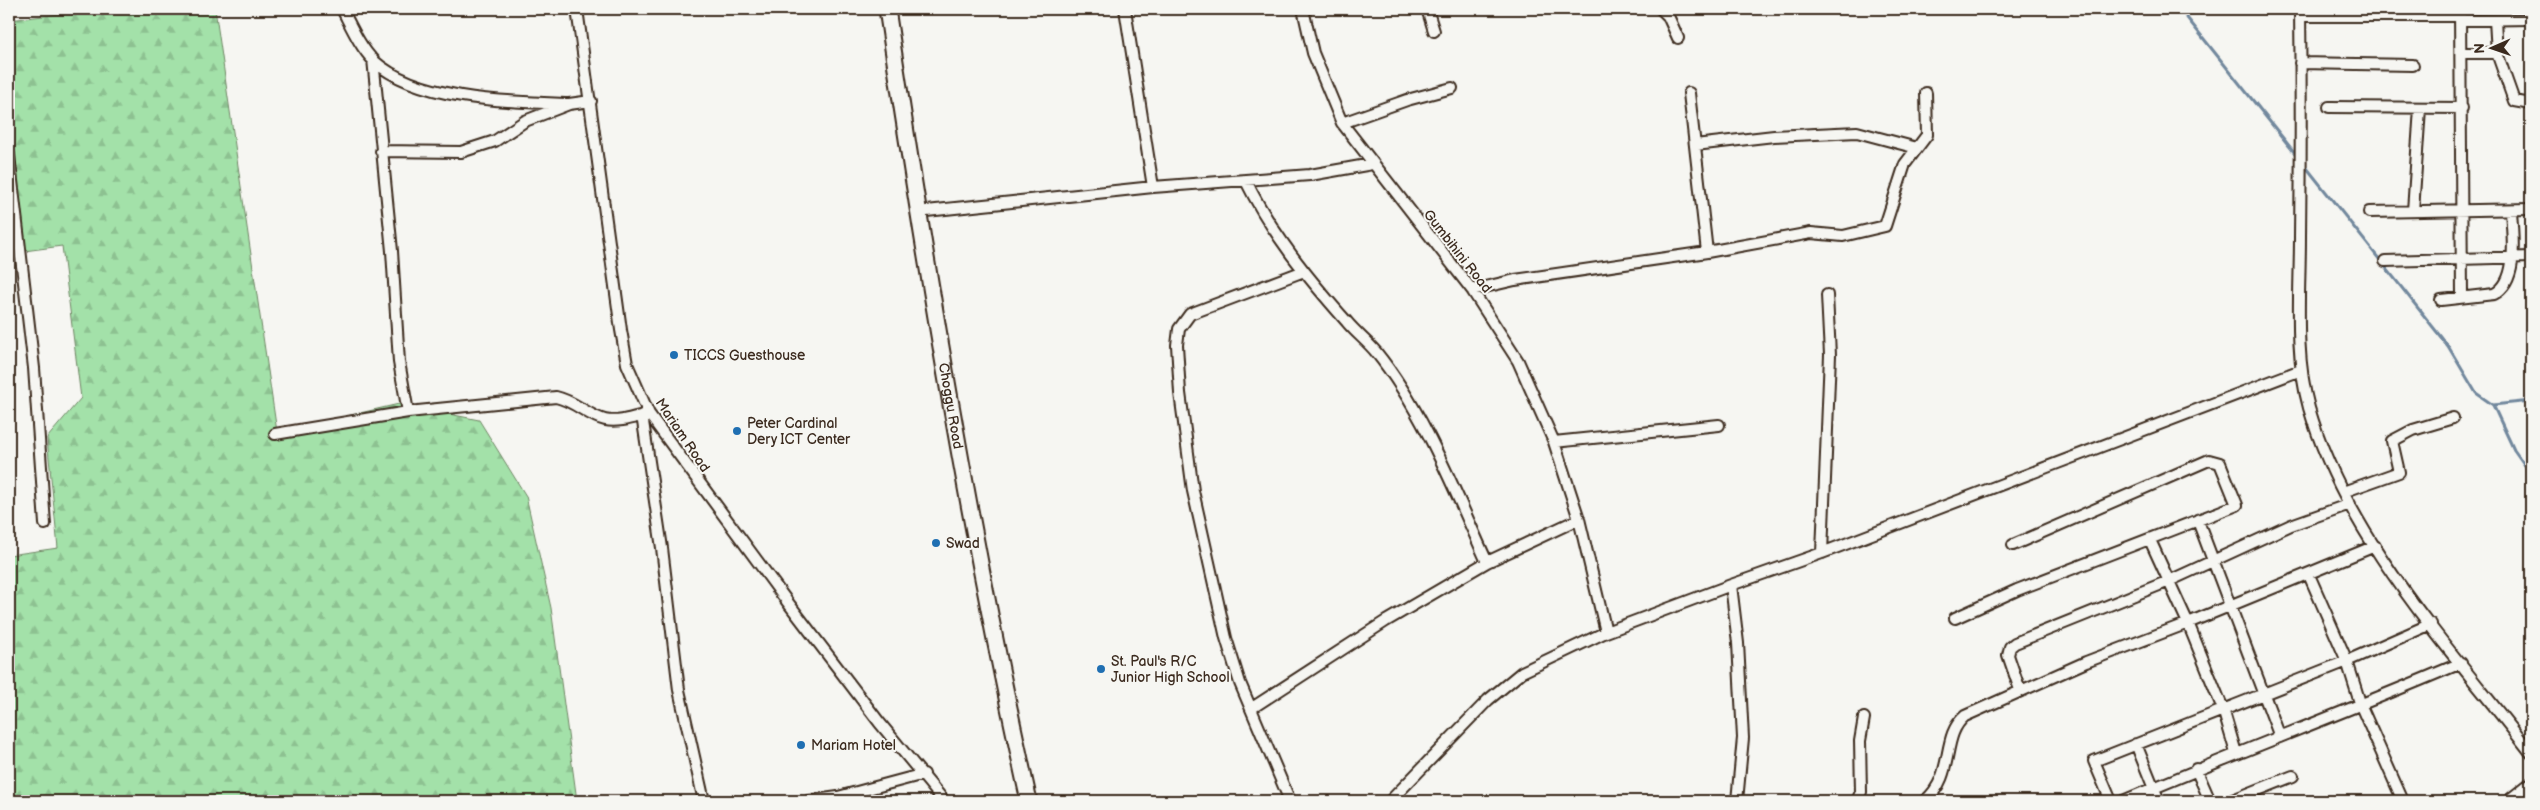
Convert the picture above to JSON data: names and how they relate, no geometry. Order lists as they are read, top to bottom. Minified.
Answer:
{"streets":{"main road":["Choggu Road"],"street":["Gumbihini Road","Mariam Road"]},"places":["TICCS Guesthouse","Peter Cardinal Dery ICT Center","Swad","St. Paul's R/C Junior High School","Mariam Hotel"],"north":"left"}
